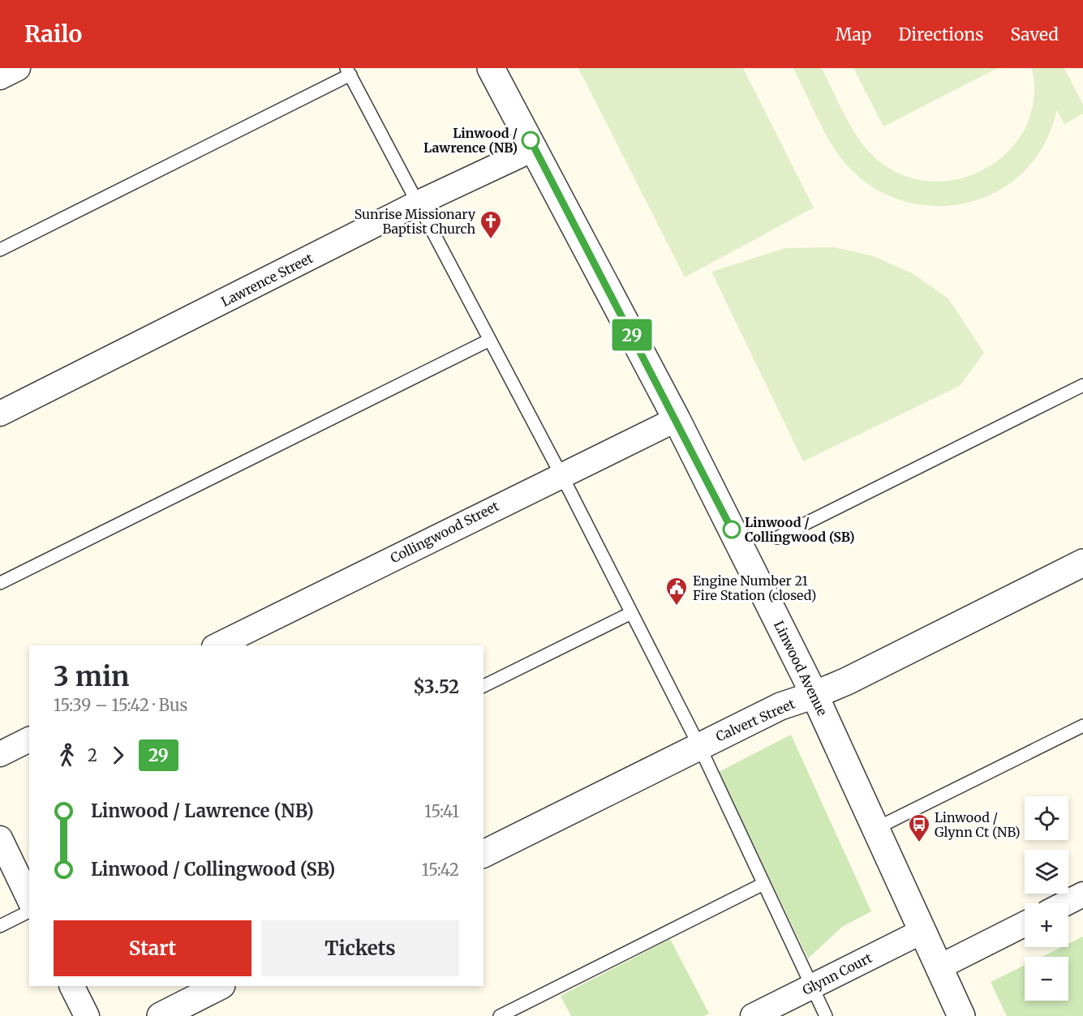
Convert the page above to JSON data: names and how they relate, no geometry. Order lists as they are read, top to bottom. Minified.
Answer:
{"streets":{"street":["Lawrence Street","Collingwood Street","Linwood Avenue","Calvert Street","Glynn Court"]},"crossings":[["Lawrence Street","Linwood Avenue"],["Collingwood Street","Linwood Avenue"],["Linwood Avenue","Calvert Street"],["Linwood Avenue","Glynn Court"]],"places":{"other":["Linwood / Lawrence (NB)","Linwood / Collingwood (SB)"],"church":["Sunrise Missionary Baptist Church"],"public building":["Engine Number 21 Fire Station (closed)"],"bus stop":["Linwood / Glynn Ct (NB)"]},"lines":["bus line 29"],"page":{"header":"Railo","nav":["Map","Directions","Saved"],"on_map":"29","heading":["3 min","15:39 – 15:42 · Bus","$3.52"],"legs":["2","29"],"list":[{"name":"Linwood / Lawrence (NB)","value":"15:41"},{"name":"Linwood / Collingwood (SB)","value":"15:42"}],"map_buttons":["+","−"],"buttons":["Start","Tickets"]}}
